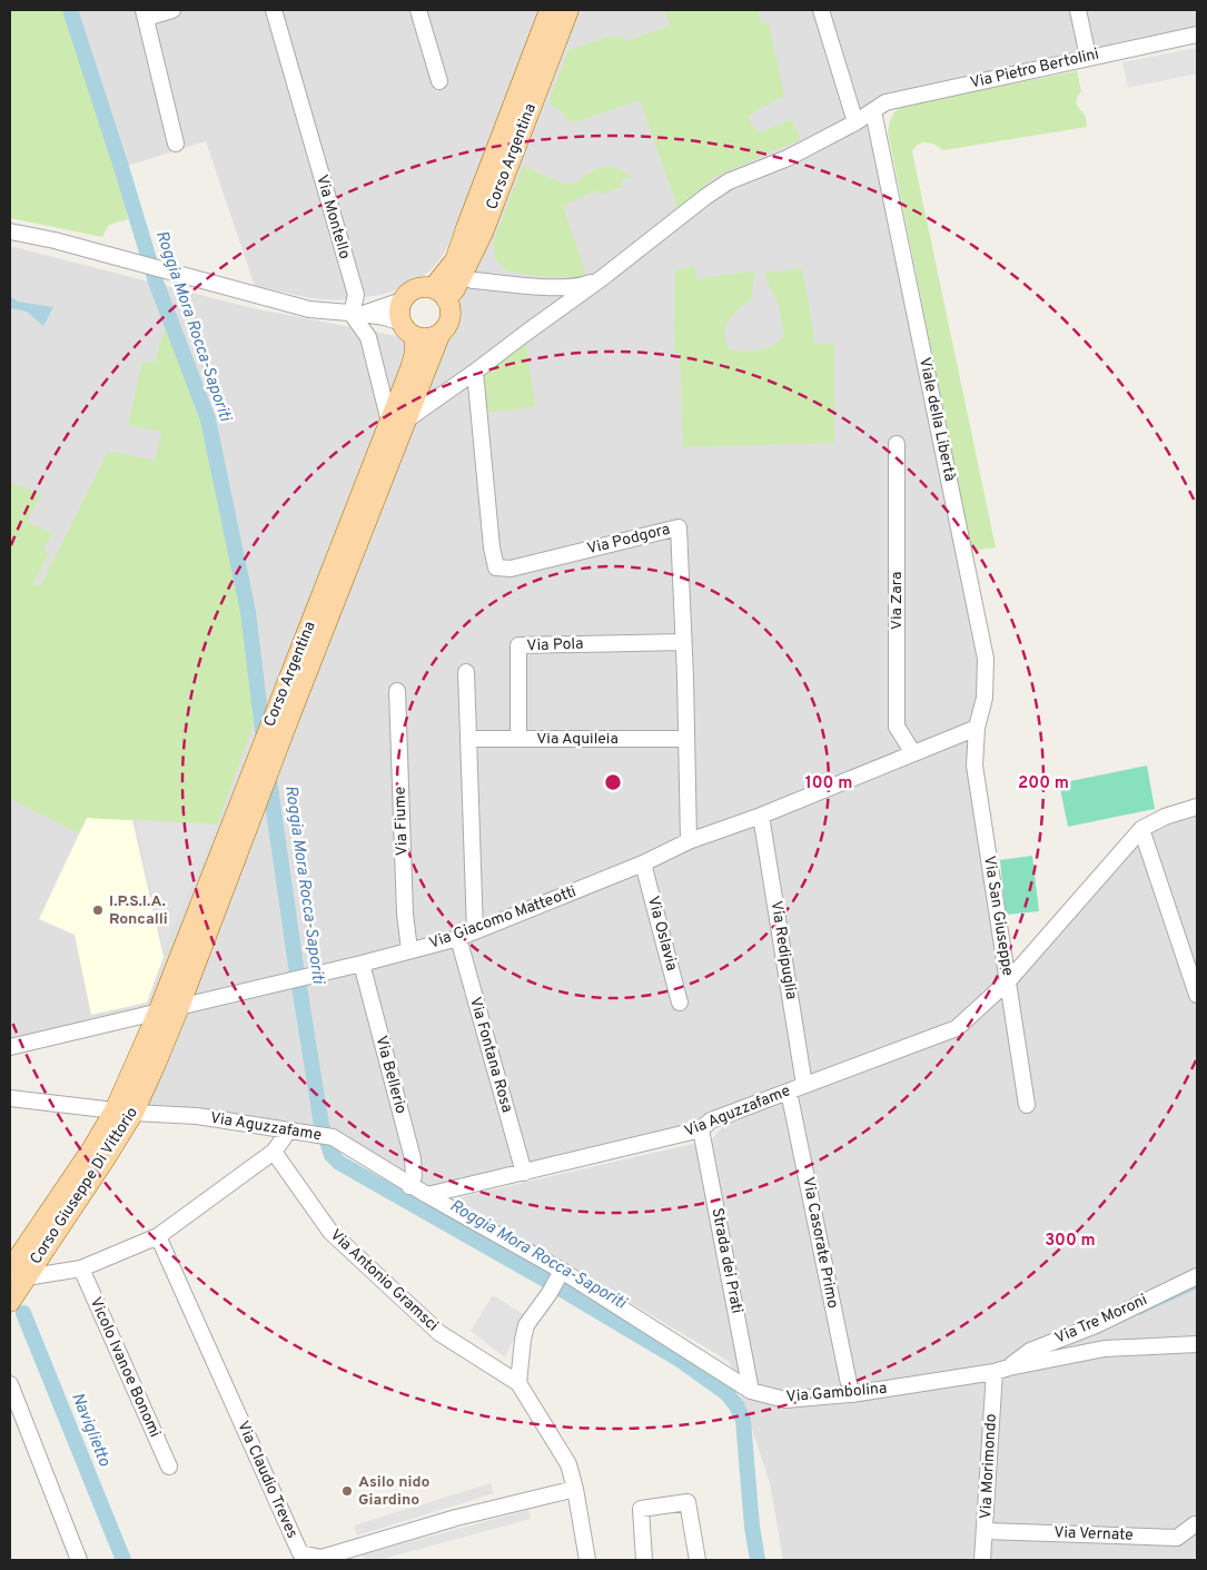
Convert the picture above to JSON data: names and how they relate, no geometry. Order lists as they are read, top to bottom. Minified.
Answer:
{"streets":{"main road":["Corso Argentina","Corso Giuseppe Di Vittorio"],"street":["Via Pietro Bertolini","Via Montello","Viale della Libertà","Via Podgora","Via Zara","Via Pola","Via Aquileia","Via Fiume","Via San Giuseppe","Via Giacomo Matteotti","Via Oslavia","Via Redipuglia","Via Fontana Rosa","Via Bellerio","Via Aguzzafame","Via Casorate Primo","Strada dei Prati","Via Antonio Gramsci","Via Tre Moroni","Vicolo Ivanoe Bonomi","Via Gambolina","Via Morimondo","Via Claudio Treves","Via Vernate"]},"crossings":[["Via Pietro Bertolini","Viale della Libertà"],["Corso Argentina","Via Giacomo Matteotti"],["Corso Argentina","Corso Giuseppe Di Vittorio"],["Viale della Libertà","Via San Giuseppe"],["Viale della Libertà","Via Giacomo Matteotti"],["Via Podgora","Via Pola"],["Via Podgora","Via Aquileia"],["Via Podgora","Via Giacomo Matteotti"],["Via Zara","Via Giacomo Matteotti"],["Via Pola","Via Aquileia"],["Via Fiume","Via Giacomo Matteotti"],["Via San Giuseppe","Via Giacomo Matteotti"],["Via San Giuseppe","Via Aguzzafame"],["Via Giacomo Matteotti","Via Oslavia"],["Via Giacomo Matteotti","Via Redipuglia"],["Via Giacomo Matteotti","Via Fontana Rosa"],["Via Giacomo Matteotti","Via Bellerio"],["Via Giacomo Matteotti","Corso Giuseppe Di Vittorio"],["Via Redipuglia","Via Aguzzafame"],["Via Fontana Rosa","Via Aguzzafame"],["Via Bellerio","Via Aguzzafame"],["Via Aguzzafame","Corso Giuseppe Di Vittorio"],["Via Aguzzafame","Via Casorate Primo"],["Via Aguzzafame","Strada dei Prati"],["Via Aguzzafame","Via Gambolina"],["Via Casorate Primo","Via Gambolina"],["Strada dei Prati","Via Gambolina"],["Via Tre Moroni","Via Gambolina"],["Via Tre Moroni","Via Morimondo"],["Via Gambolina","Via Morimondo"],["Via Morimondo","Via Vernate"]],"water":["Roggia Mora Rocca-Saporiti","Naviglietto"],"places":["I.P.S.I.A. Roncalli","Asilo nido Giardino"],"rings":["100 m","200 m","300 m"]}
